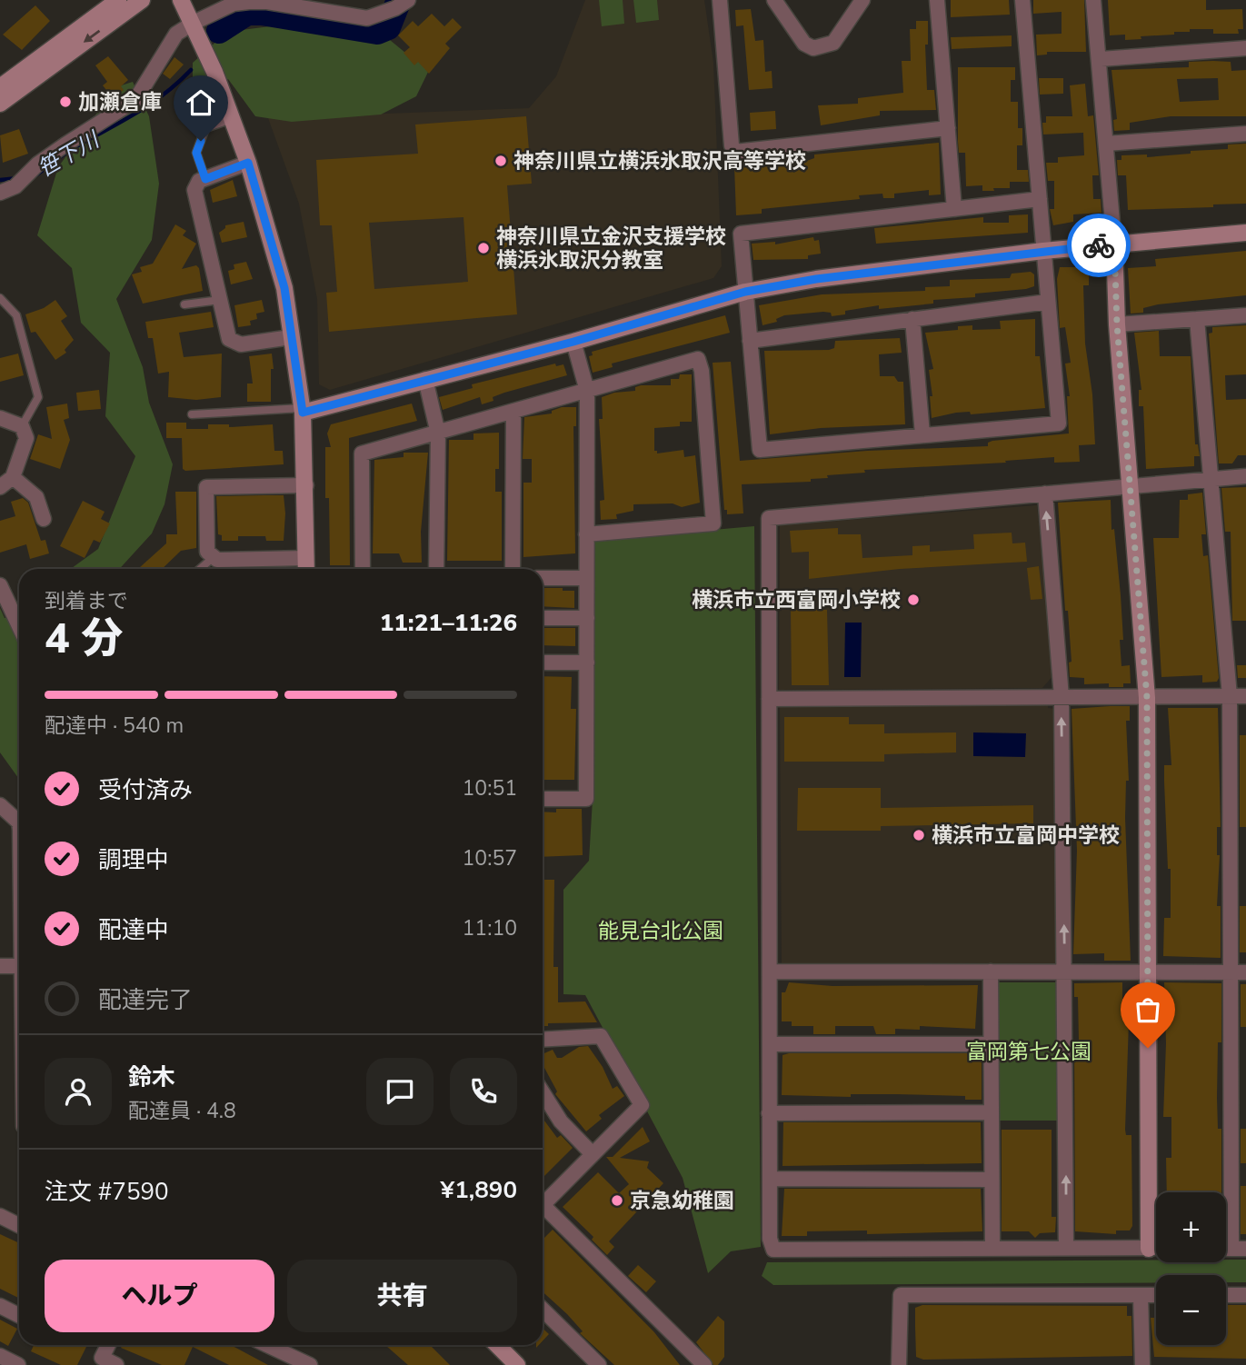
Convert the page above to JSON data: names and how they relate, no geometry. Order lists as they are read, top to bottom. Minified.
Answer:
{"water":["笹下川"],"parks":["能見台北公園","富岡第七公園"],"places":["加瀬倉庫","神奈川県立横浜氷取沢高等学校","神奈川県立金沢支援学校 横浜氷取沢分教室","横浜市立西富岡小学校","横浜市立富岡中学校","京急幼稚園"],"page":{"heading":["4 分","到着まで","11:21–11:26"],"panel":["鈴木","配達員 · 4.8","注文 #7590","¥1,890"],"bar":"配達中 · 540 m","list":[["受付済み","10:51"],["調理中","10:57"],["配達中","11:10"],"配達完了"],"map_buttons":["+","−"],"buttons":["ヘルプ","共有"]}}
